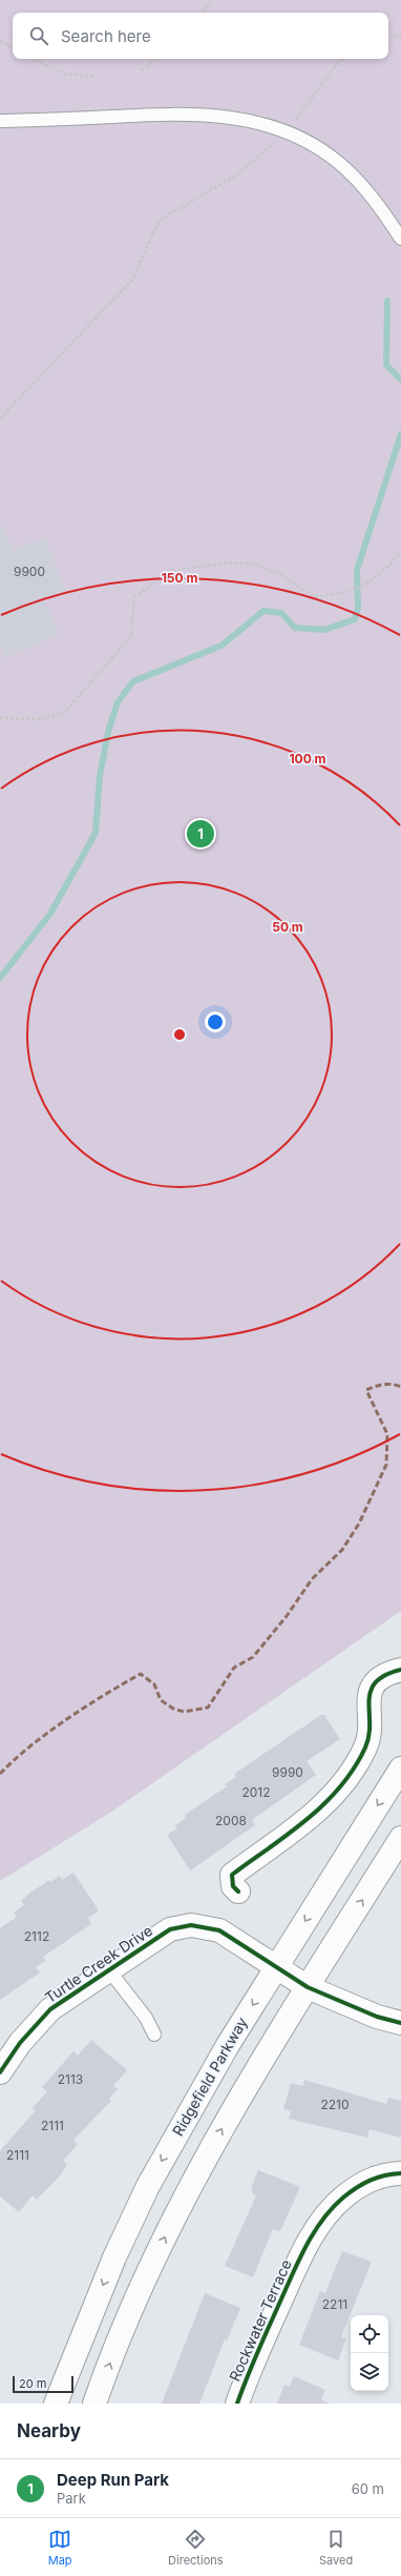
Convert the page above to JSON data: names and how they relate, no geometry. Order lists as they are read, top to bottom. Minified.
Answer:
{"streets":{"main road":["Turtle Creek Drive","Ridgefield Parkway","Rockwater Terrace"]},"crossings":[["Turtle Creek Drive","Ridgefield Parkway"]],"house_numbers":["9900","9990","2012","2008","2112","2113","2210","2111","2111","2211"],"scale_bar":"20 m","page":{"search":"Search here","pins":"1","scale":"20 m","heading":"Nearby","list":[{"mark":"1","name":"Deep Run Park","note":"Park","value":"60 m"}],"nav":["Map","Directions","Saved"]},"rings":["150 m","100 m","50 m"]}
